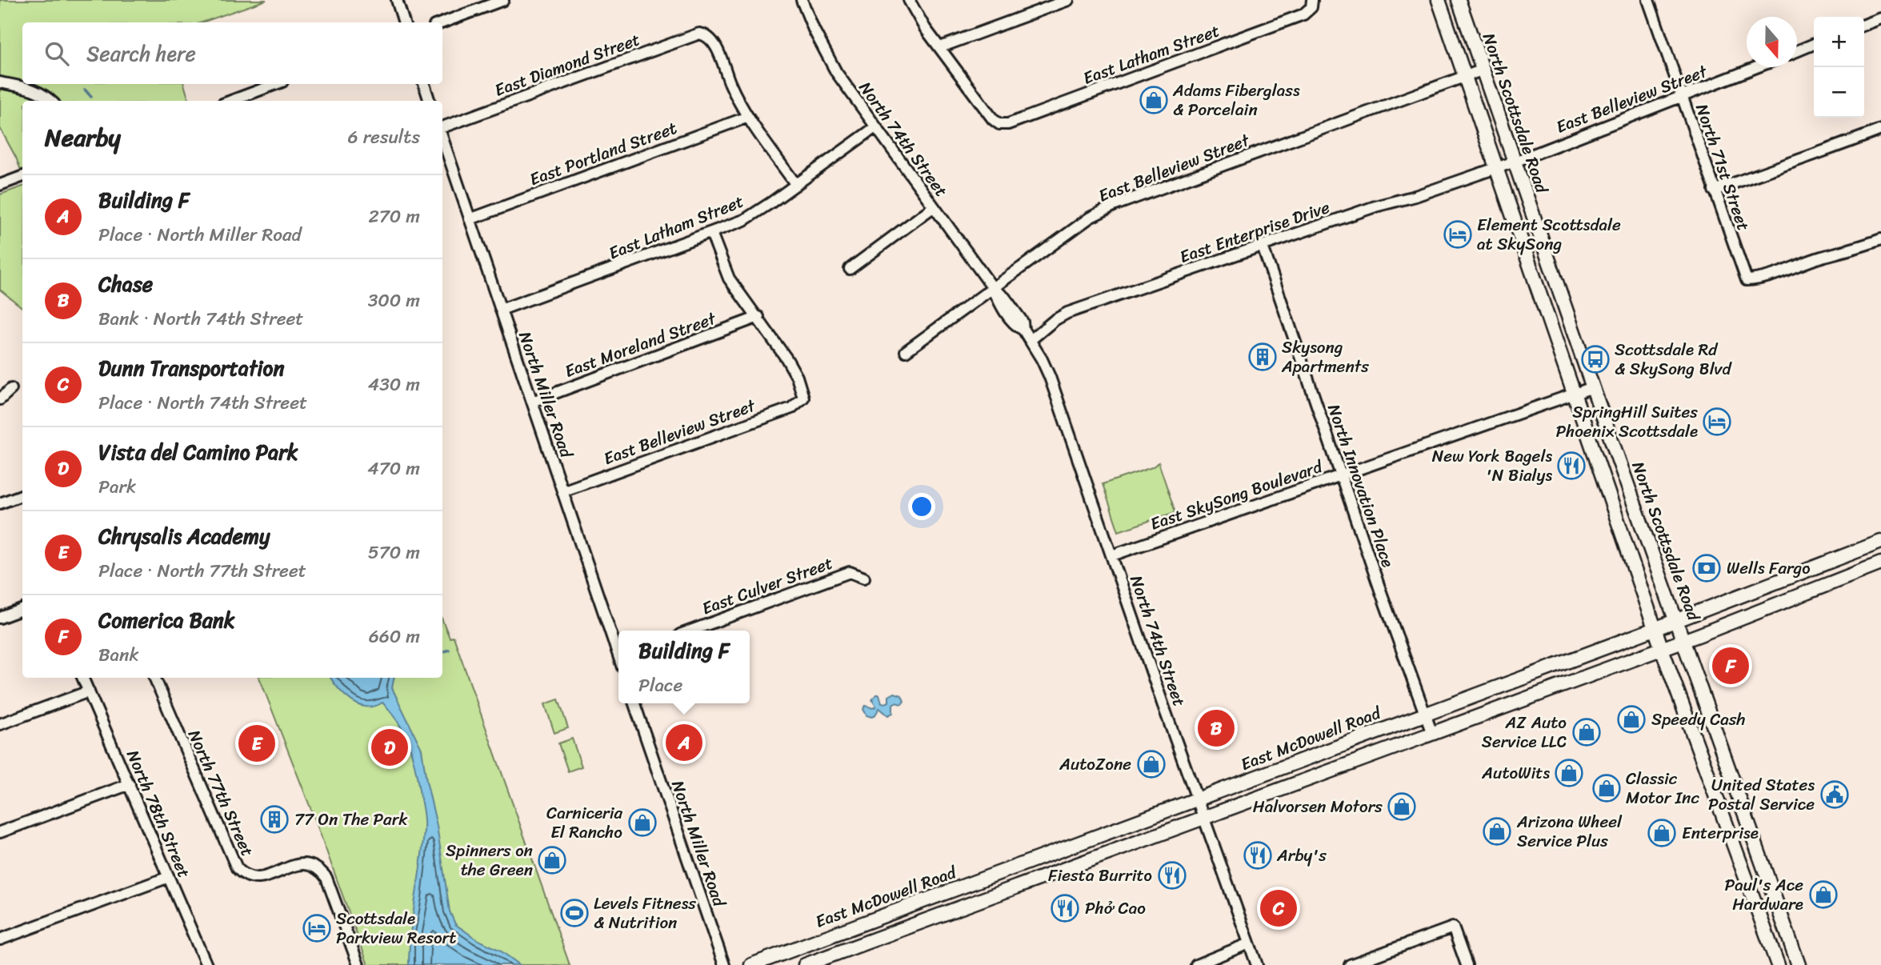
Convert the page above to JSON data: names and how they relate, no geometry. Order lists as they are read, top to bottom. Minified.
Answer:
{"streets":{"main road":["North Scottsdale Road","East McDowell Road"],"street":["East Latham Street","East Diamond Street","East Belleview Street","North 74th Street","East Portland Street","North 71st Street","East Enterprise Drive","East Moreland Street","North Miller Road","North Innovation Place","East SkySong Boulevard","East Culver Street","North 77th Street","North 78th Street"]},"crossings":[["East Latham Street","North 74th Street"],["East Latham Street","North Miller Road"],["East Diamond Street","East Portland Street"],["East Belleview Street","North Scottsdale Road"],["East Belleview Street","North 74th Street"],["East Belleview Street","North 71st Street"],["East Belleview Street","East Enterprise Drive"],["East Belleview Street","East Moreland Street"],["East Belleview Street","North Miller Road"],["North Scottsdale Road","East SkySong Boulevard"],["North Scottsdale Road","East McDowell Road"],["North 74th Street","East Enterprise Drive"],["North 74th Street","East SkySong Boulevard"],["North 74th Street","East McDowell Road"],["East Portland Street","North Miller Road"],["East Enterprise Drive","North Innovation Place"],["East Moreland Street","North Miller Road"],["North Innovation Place","East SkySong Boulevard"],["North Innovation Place","East McDowell Road"]],"places":{"shop":["Adams Fiberglass & Porcelain","Speedy Cash","AZ Auto Service LLC","AutoZone","AutoWits","Classic Motor Inc","Halvorsen Motors","Carniceria El Rancho","Arizona Wheel Service Plus","Enterprise","Spinners on the Green","Paul's Ace Hardware"],"hotel":["Element Scottsdale at SkySong","SpringHill Suites Phoenix Scottsdale","Scottsdale Parkview Resort"],"building":["Skysong Apartments","77 On The Park"],"bus stop":["Scottsdale Rd & SkySong Blvd"],"restaurant":["New York Bagels 'N Bialys","Arby's","Fiesta Burrito","Phở Cao"],"bank":["Wells Fargo"],"public building":["United States Postal Service"],"sports":["Levels Fitness & Nutrition"]},"north":"bottom","page":{"map_buttons":["+","−"],"search":"Search here","heading":["Nearby","6 results"],"list":[{"mark":"A","name":"Building F","note":"Place · North Miller Road","value":"270 m"},{"mark":"B","name":"Chase","note":"Bank · North 74th Street","value":"300 m"},{"mark":"C","name":"Dunn Transportation","note":"Place · North 74th Street","value":"430 m"},{"mark":"D","name":"Vista del Camino Park","note":"Park","value":"470 m"},{"mark":"E","name":"Chrysalis Academy","note":"Place · North 77th Street","value":"570 m"},{"mark":"F","name":"Comerica Bank","note":"Bank","value":"660 m"}],"popup":["Building F","Place"],"pins":["F","B","A","E","D","C"]}}
